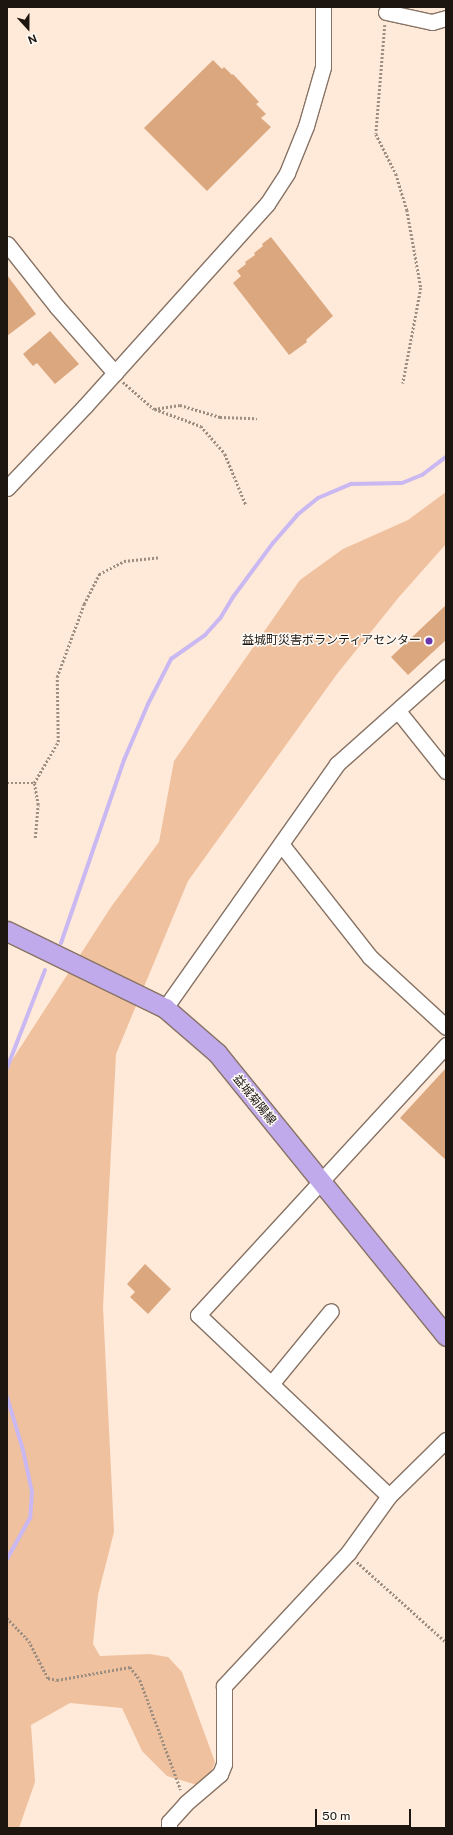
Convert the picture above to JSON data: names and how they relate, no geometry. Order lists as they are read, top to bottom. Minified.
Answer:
{"streets":{"main road":["益城菊陽線"]},"places":["益城町災害ボランティアセンター"],"scale_bar":"50 m","north":"bottom"}
